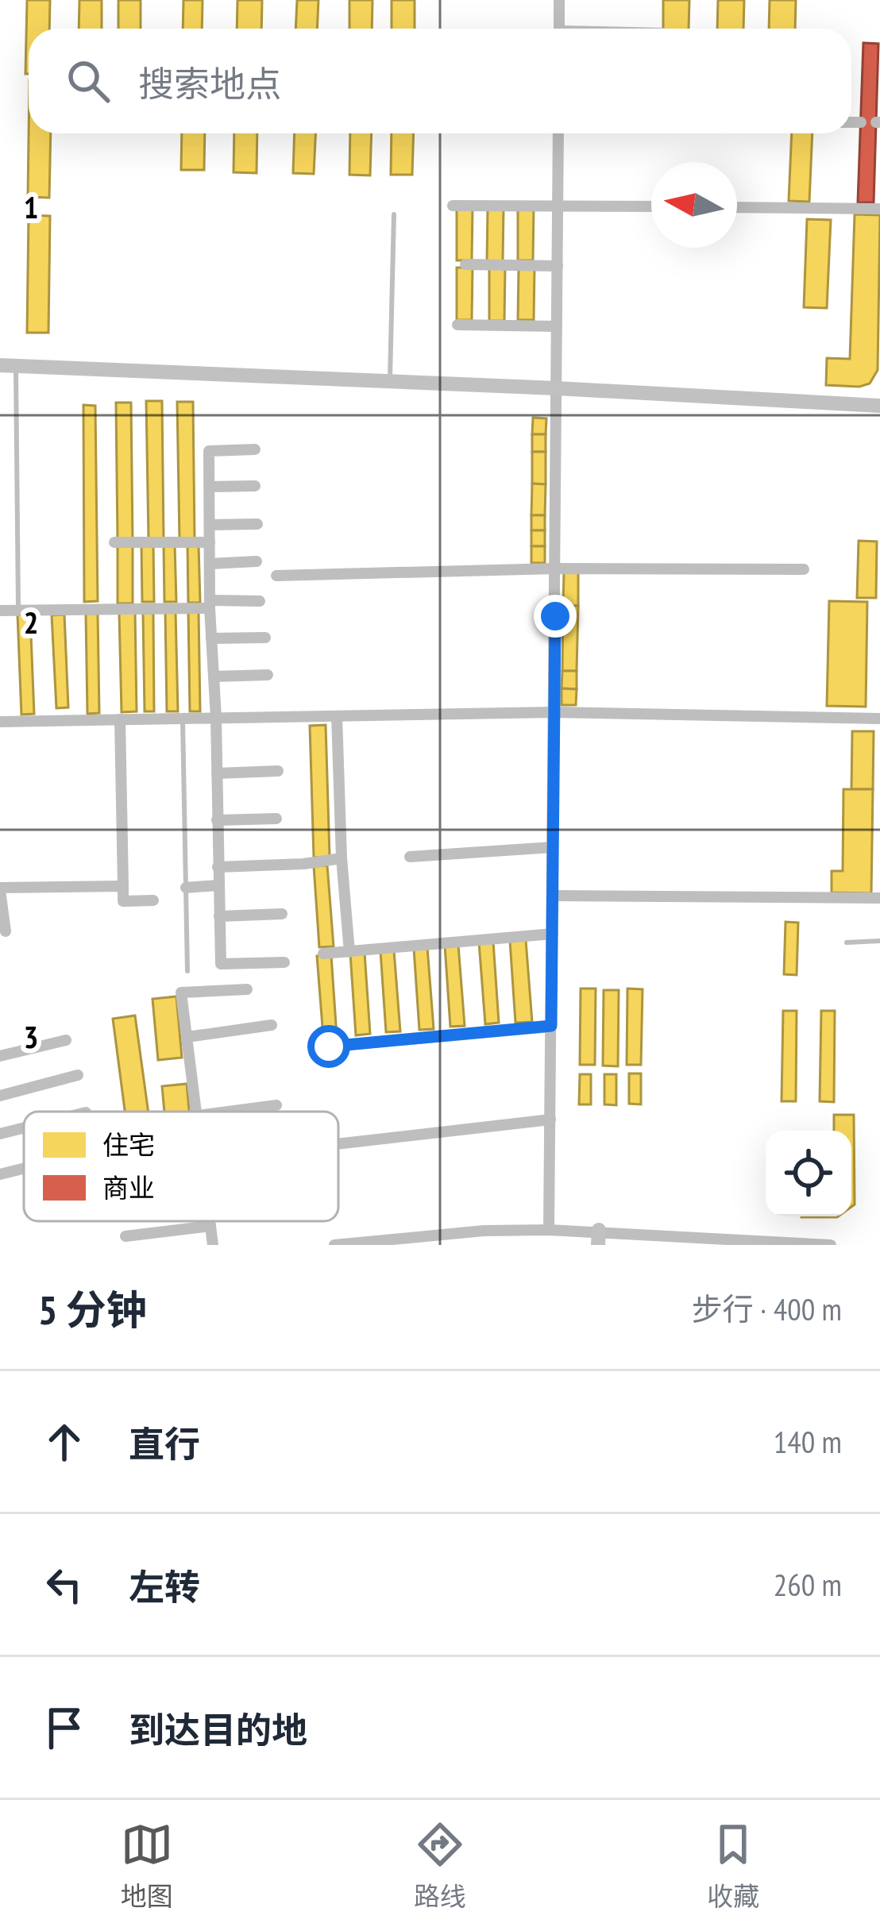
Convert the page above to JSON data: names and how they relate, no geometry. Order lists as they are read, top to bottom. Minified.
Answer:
{"legend":["住宅","商业"],"north":"left","page":{"search":"搜索地点","heading":["5 分钟","步行 · 400 m"],"list":[["直行","140 m"],["左转","260 m"],"到达目的地"],"nav":["地图","路线","收藏"]},"grid":{"rows":["1","2","3"]}}
